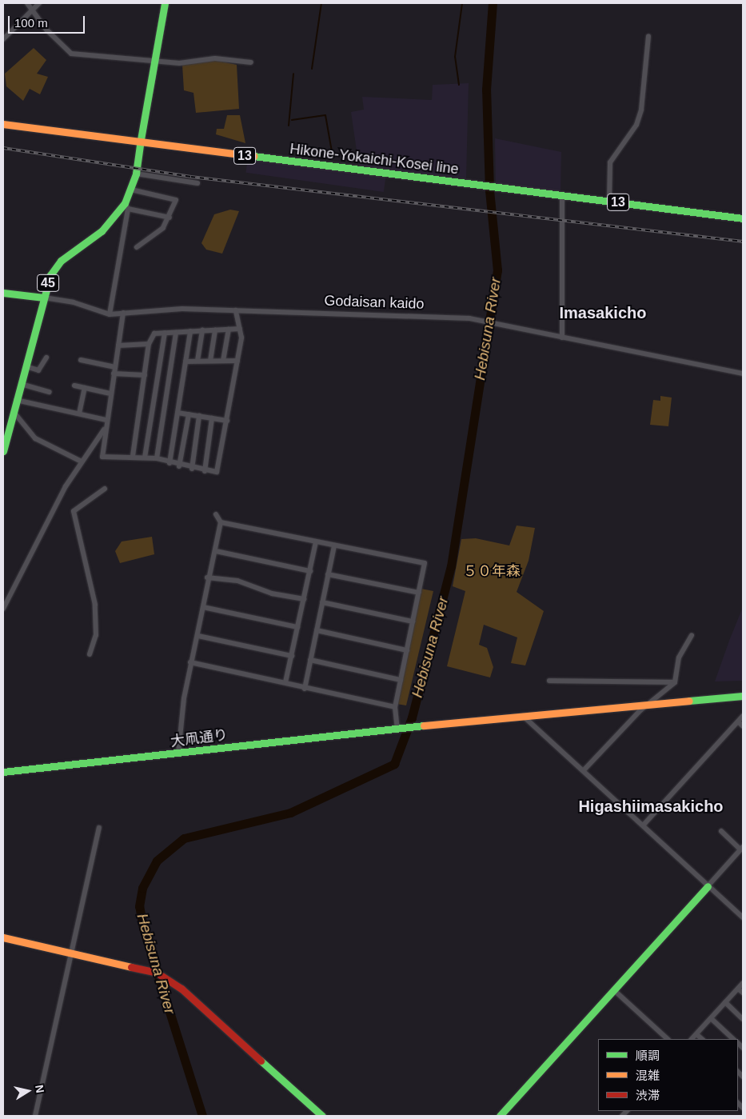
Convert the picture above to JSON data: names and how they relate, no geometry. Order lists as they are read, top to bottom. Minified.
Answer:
{"streets":{"street":["13","Hikone-Yokaichi-Kosei line","45","Godaisan kaido","大凧通り"]},"crossings":[["Hikone-Yokaichi-Kosei line","45"],["45","Godaisan kaido"]],"districts":["Imasakicho","Higashiimasakicho"],"water":["Hebisuna River"],"parks":["５０年森"],"legend":["順調","混雑","渋滞"],"scale_bar":"100 m","north":"right"}
